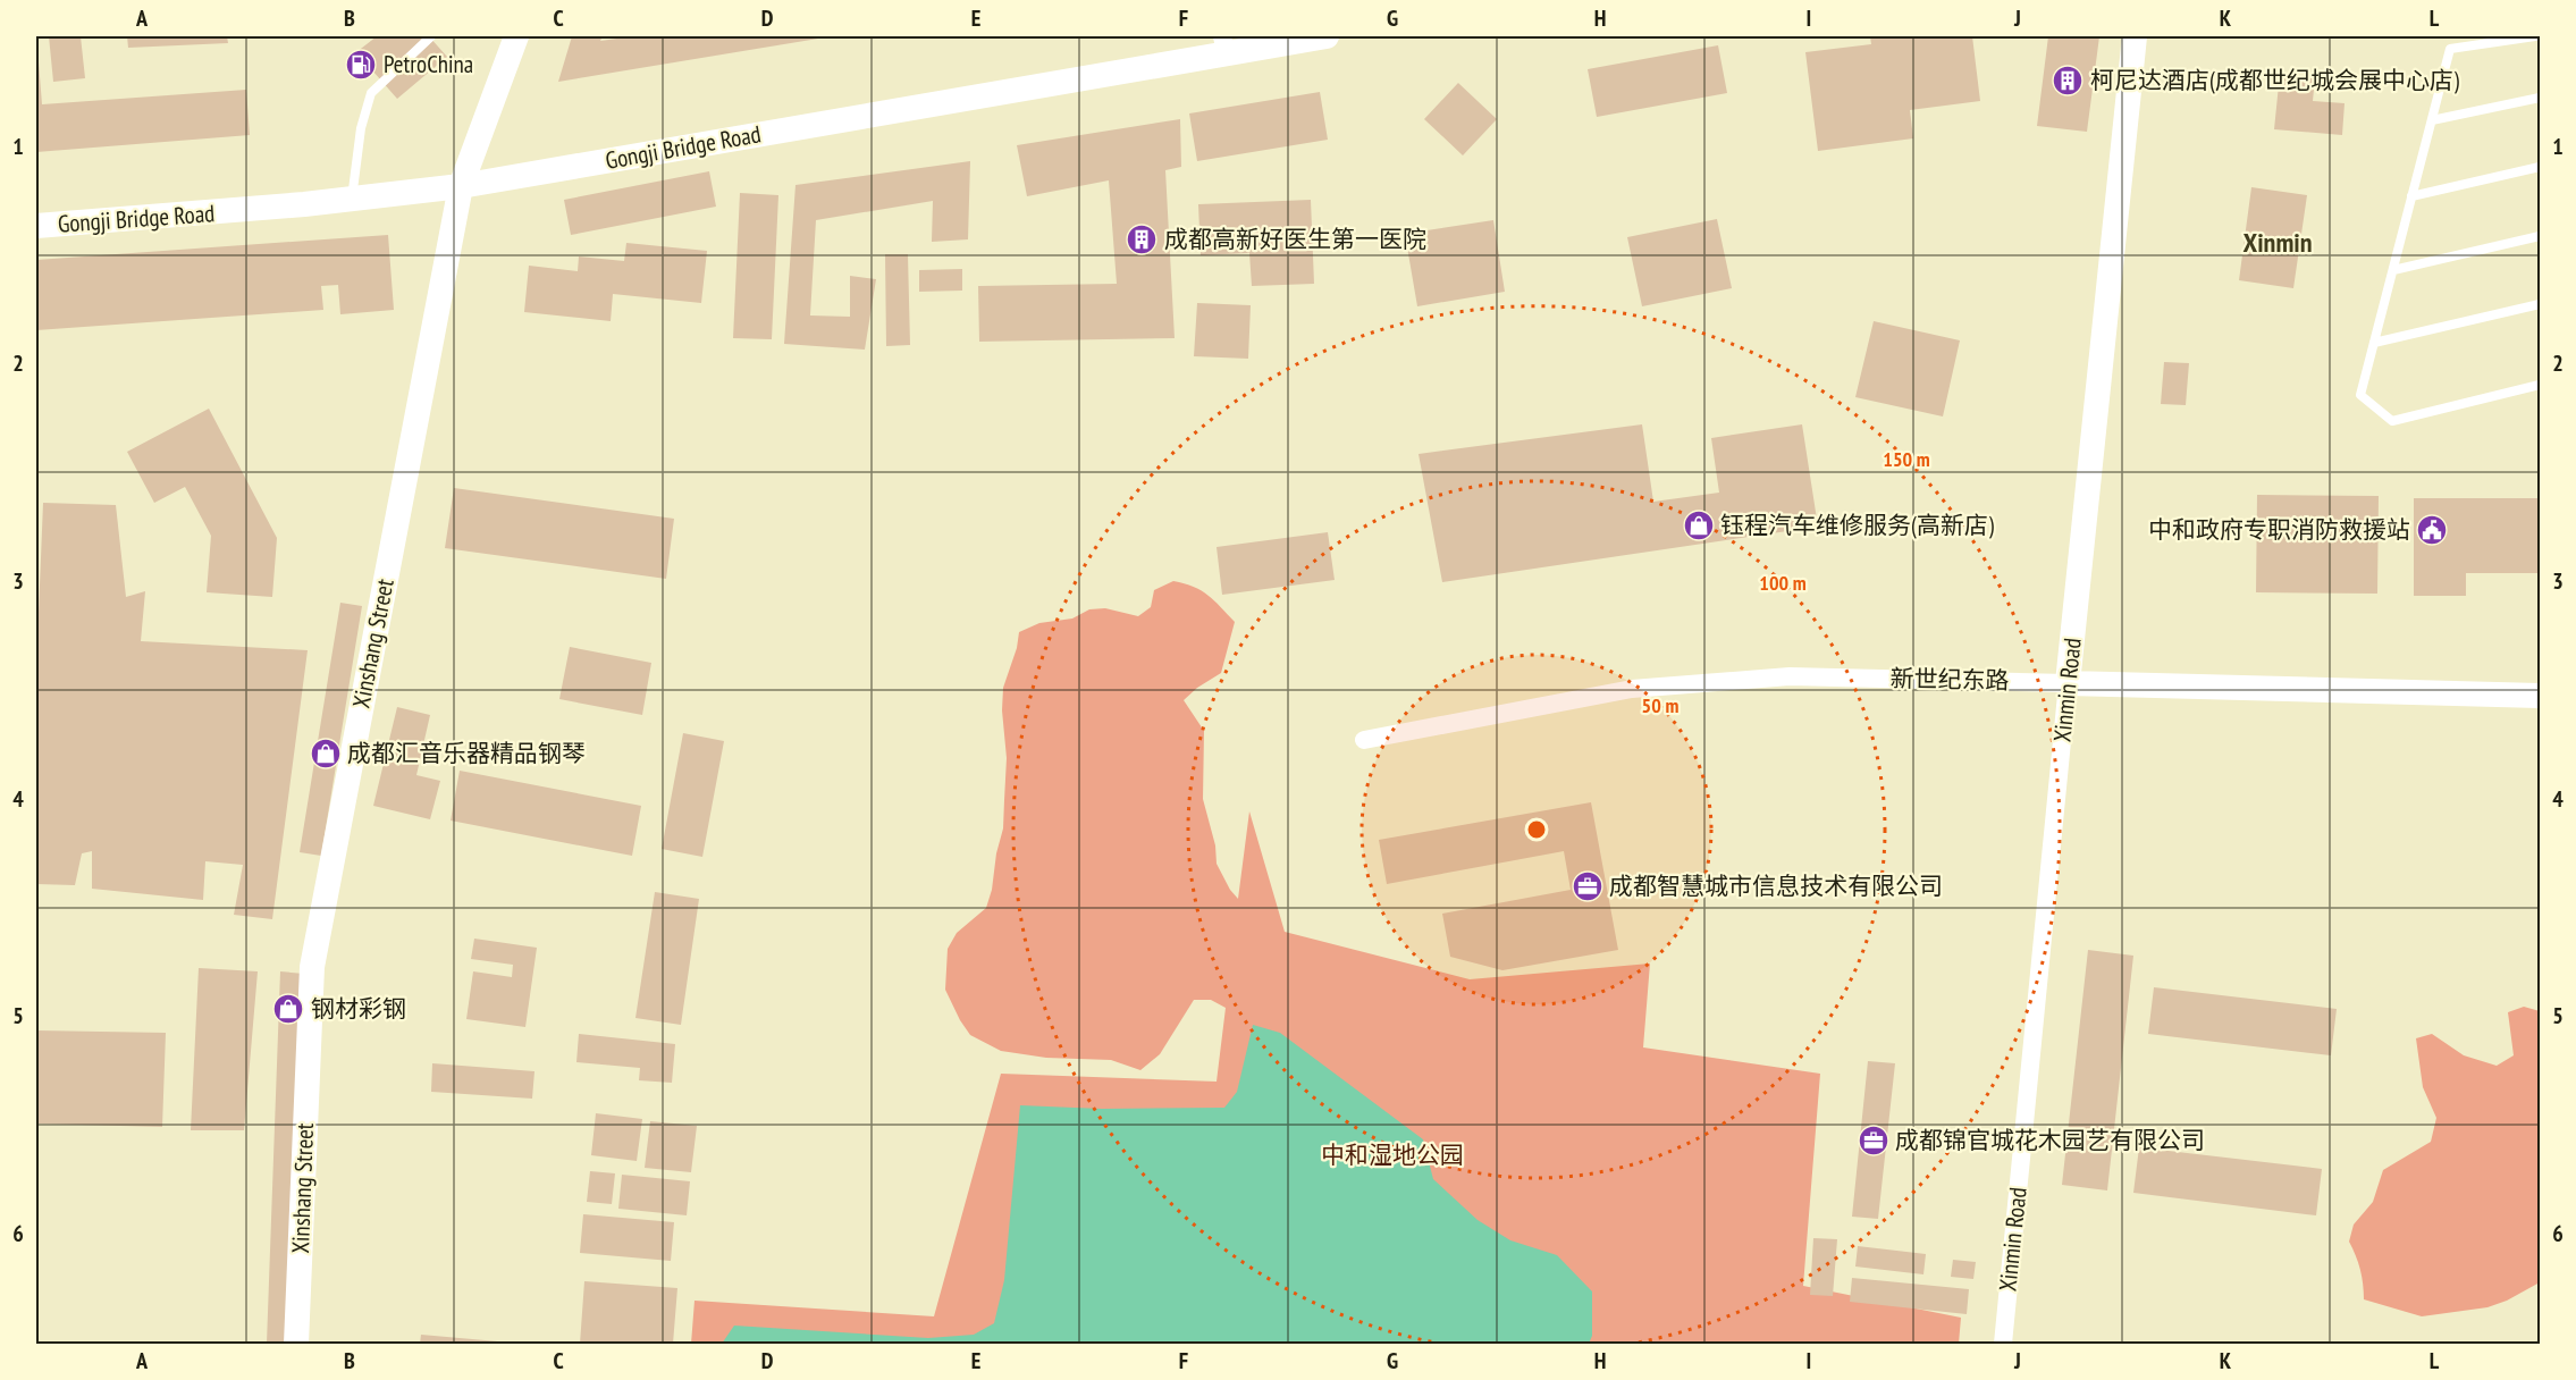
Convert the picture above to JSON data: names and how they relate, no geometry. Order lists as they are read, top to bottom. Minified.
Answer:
{"streets":{"main road":["Gongji Bridge Road","Xinshang Street","新世纪东路","Xinmin Road"]},"crossings":[["Gongji Bridge Road","Xinshang Street"],["新世纪东路","Xinmin Road"]],"districts":["Xinmin"],"parks":["中和湿地公园"],"places":{"fuel station":["PetroChina"],"building":["柯尼达酒店(成都世纪城会展中心店)","成都高新好医生第一医院"],"shop":["钰程汽车维修服务(高新店)","成都汇音乐器精品钢琴","钢材彩钢"],"public building":["中和政府专职消防救援站"],"office":["成都智慧城市信息技术有限公司","成都锦官城花木园艺有限公司"]},"grid":{"columns":["A","B","C","D","E","F","G","H","I","J","K","L"],"rows":["1","2","3","4","5","6"]},"rings":["150 m","100 m","50 m"]}
